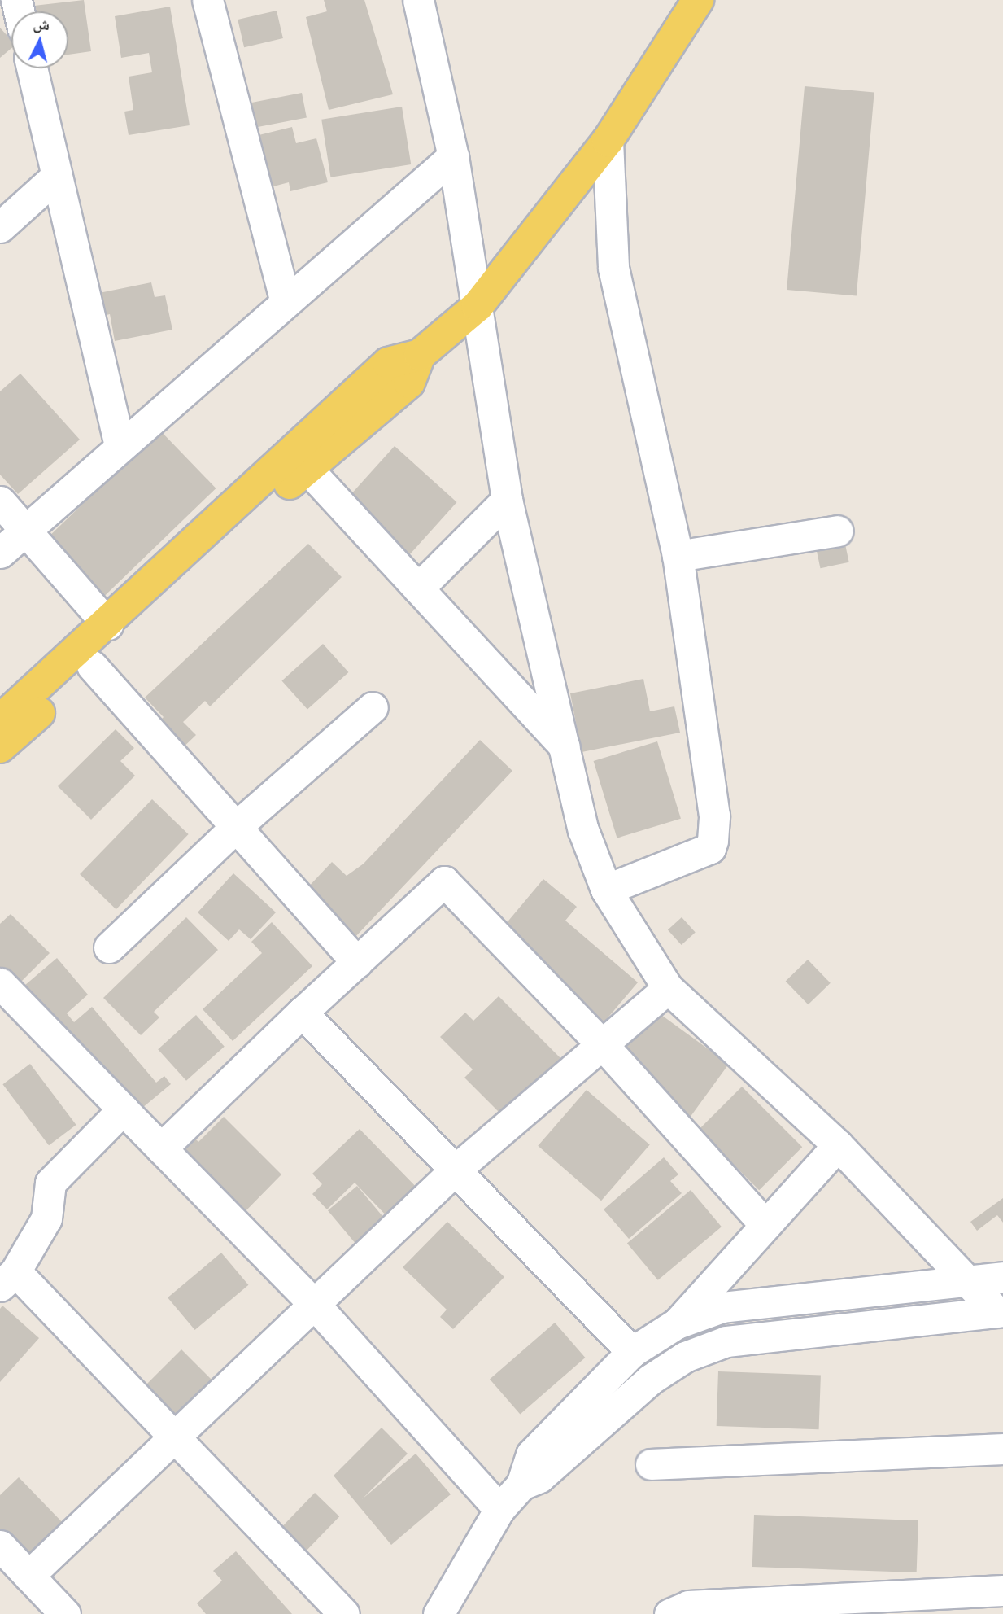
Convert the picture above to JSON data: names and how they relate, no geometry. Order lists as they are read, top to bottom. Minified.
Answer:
{"north":"top"}
